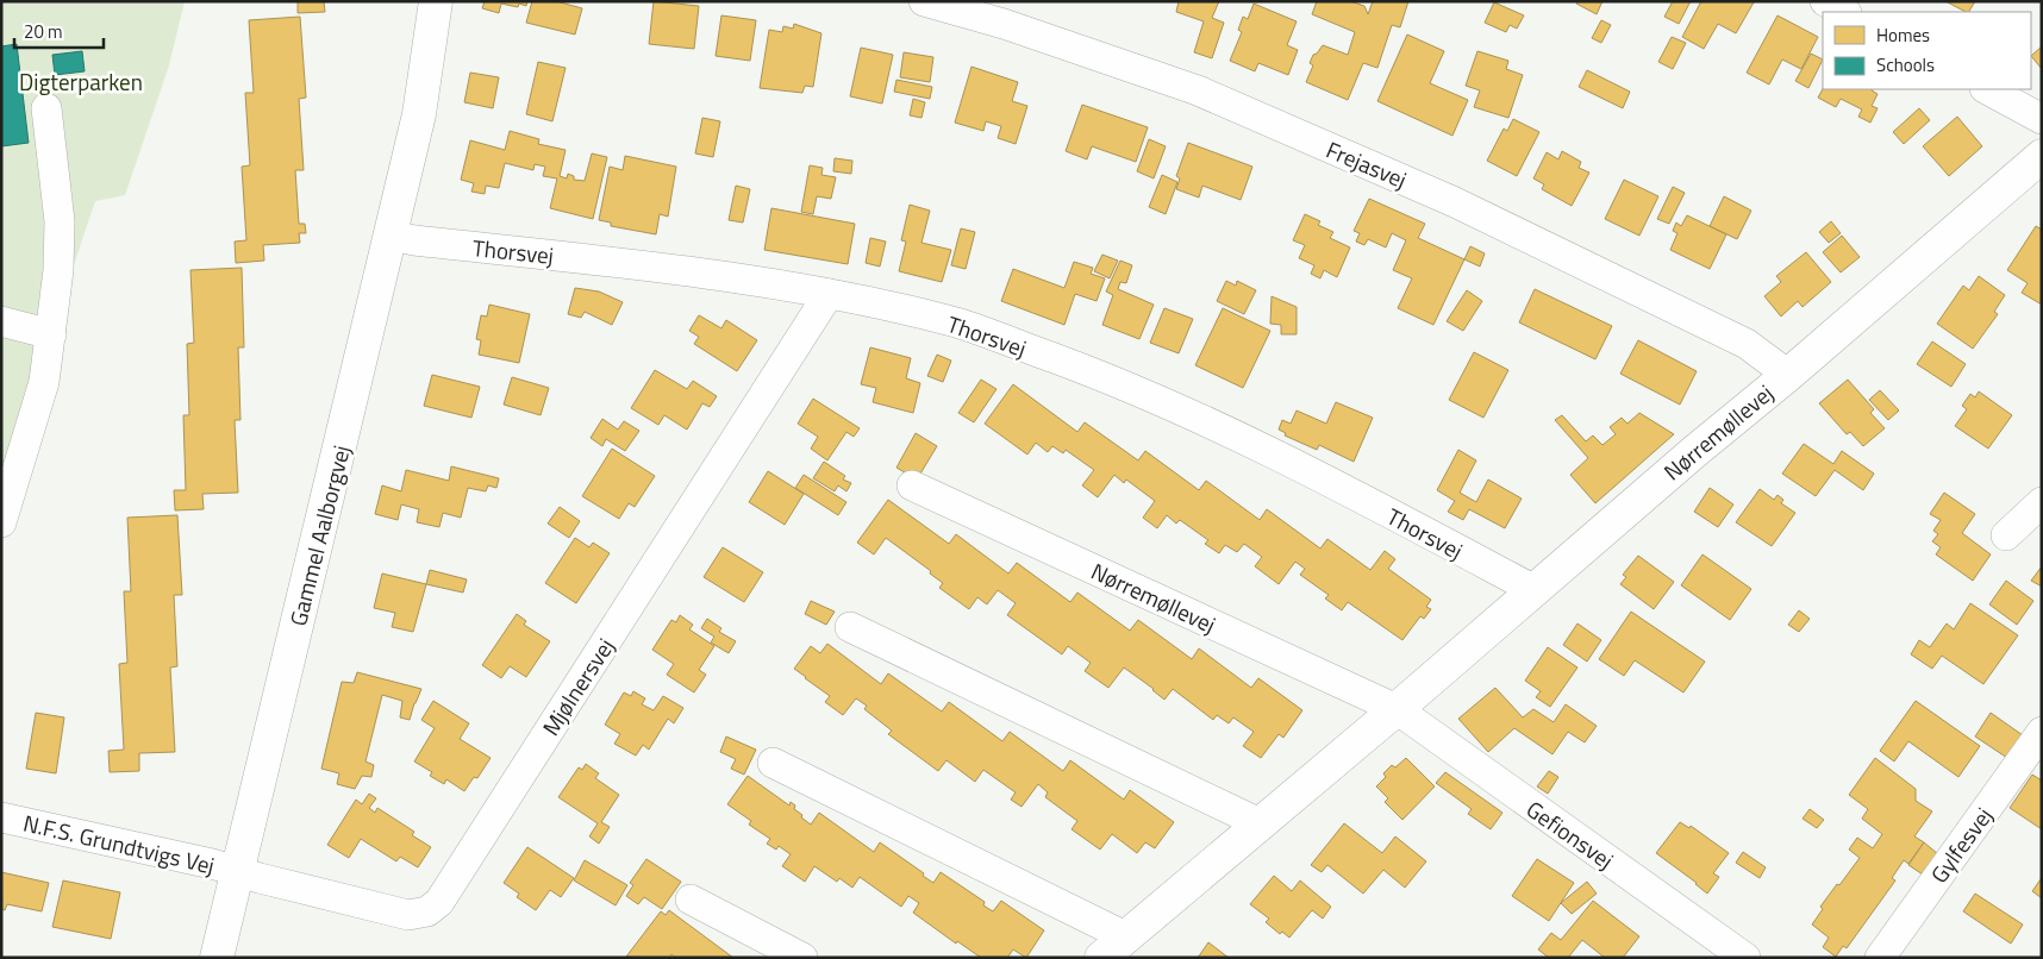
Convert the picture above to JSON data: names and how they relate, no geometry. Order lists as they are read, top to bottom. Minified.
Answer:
{"streets":{"street":["Frejasvej","Thorsvej","Nørremøllevej","Gammel Aalborgvej","Mjølnersvej","Gefionsvej","N.F.S. Grundtvigs Vej","Gylfesvej"]},"crossings":[["Frejasvej","Nørremøllevej"],["Thorsvej","Nørremøllevej"],["Thorsvej","Gammel Aalborgvej"],["Thorsvej","Mjølnersvej"],["Nørremøllevej","Gefionsvej"],["Gammel Aalborgvej","Mjølnersvej"],["Gammel Aalborgvej","N.F.S. Grundtvigs Vej"],["Mjølnersvej","N.F.S. Grundtvigs Vej"]],"parks":["Digterparken"],"legend":["Homes","Schools"],"scale_bar":"20 m"}
